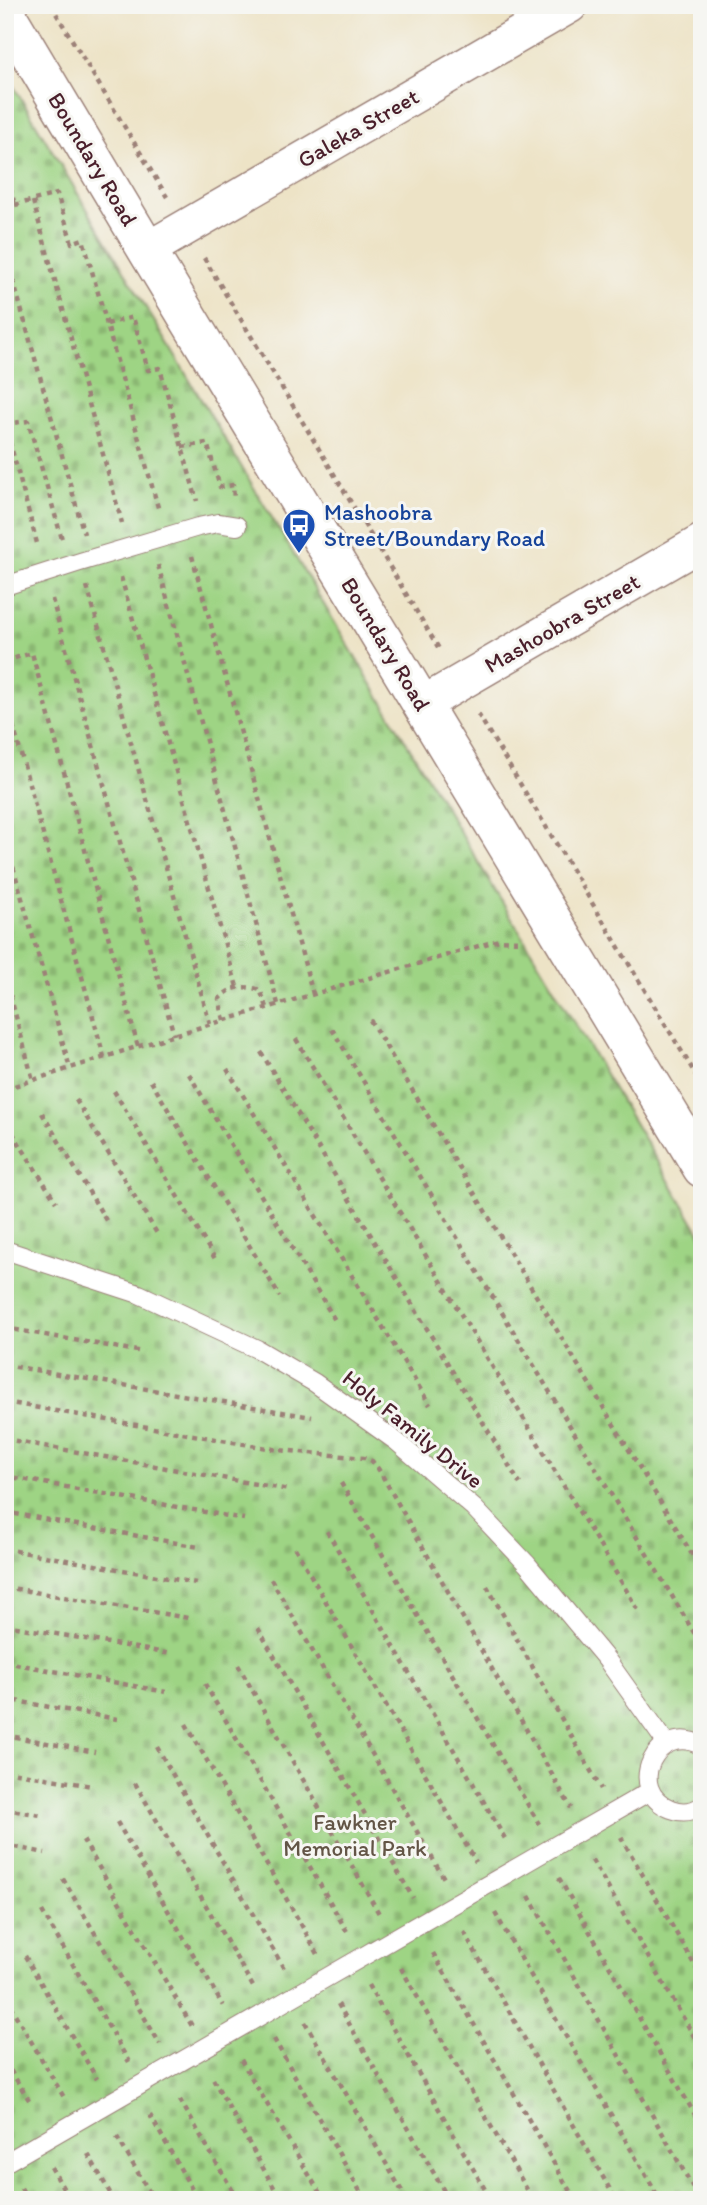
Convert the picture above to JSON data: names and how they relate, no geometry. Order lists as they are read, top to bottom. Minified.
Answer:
{"streets":{"main road":["Boundary Road"],"street":["Galeka Street","Mashoobra Street"],"lane":["Holy Family Drive"]},"crossings":[["Galeka Street","Boundary Road"],["Boundary Road","Mashoobra Street"]],"parks":["Fawkner Memorial Park"],"places":{"bus stop":["Mashoobra Street/Boundary Road"]}}
